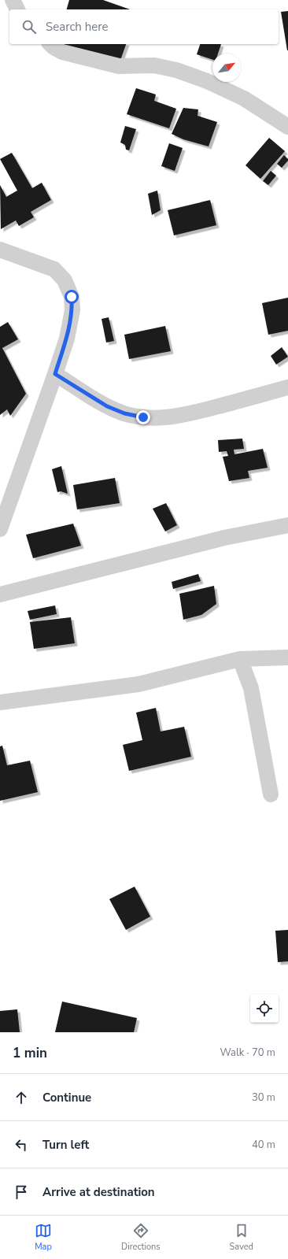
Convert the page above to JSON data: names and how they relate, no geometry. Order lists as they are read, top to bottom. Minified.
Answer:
{"north":"top right","page":{"search":"Search here","heading":["1 min","Walk · 70 m"],"list":[["Continue","30 m"],["Turn left","40 m"],"Arrive at destination"],"nav":["Map","Directions","Saved"]}}
